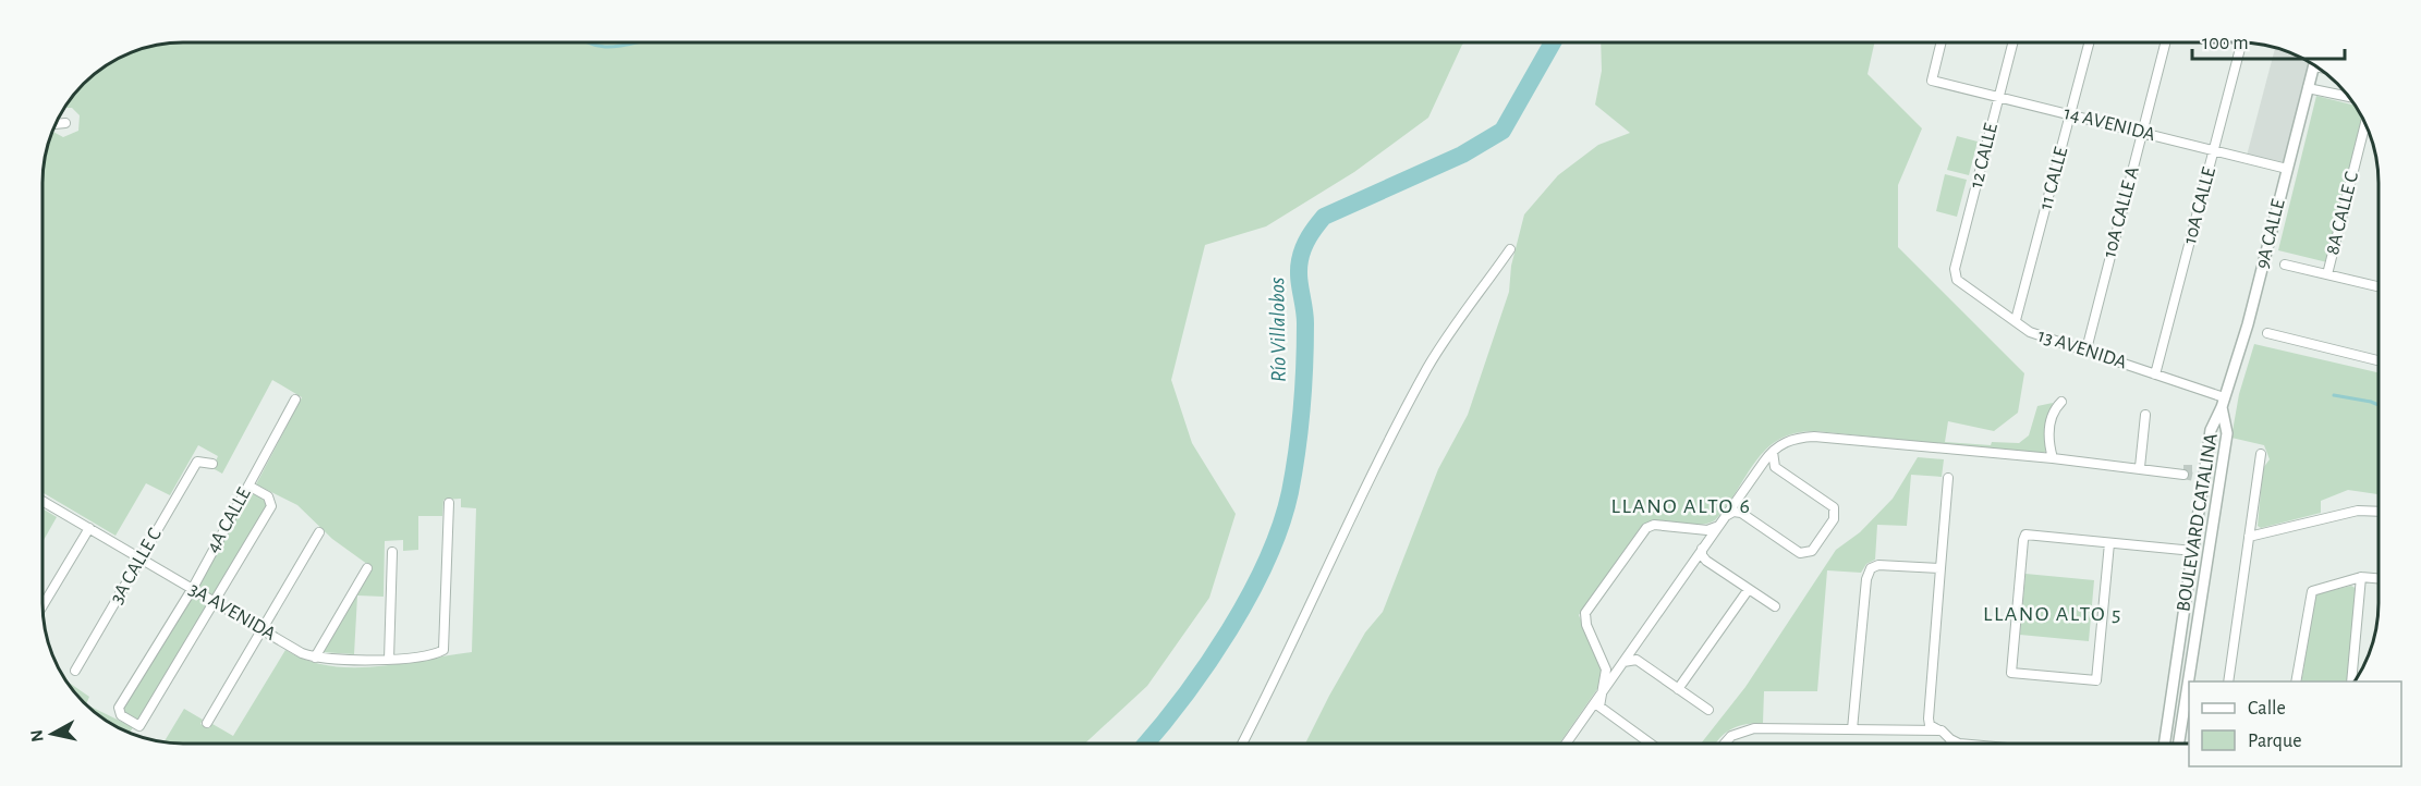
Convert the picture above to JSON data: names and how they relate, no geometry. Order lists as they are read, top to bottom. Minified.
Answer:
{"streets":{"street":["14 AVENIDA","12 CALLE","11 CALLE","10A CALLE","10A CALLE A","8A CALLE C","9A CALLE","13 AVENIDA","4A CALLE","BOULEVARD CATALINA","3A CALLE C","3A AVENIDA"]},"crossings":[["14 AVENIDA","12 CALLE"],["14 AVENIDA","11 CALLE"],["14 AVENIDA","10A CALLE"],["14 AVENIDA","10A CALLE A"],["14 AVENIDA","9A CALLE"],["12 CALLE","13 AVENIDA"],["11 CALLE","13 AVENIDA"],["10A CALLE","13 AVENIDA"],["10A CALLE A","13 AVENIDA"],["9A CALLE","13 AVENIDA"],["9A CALLE","BOULEVARD CATALINA"],["13 AVENIDA","BOULEVARD CATALINA"],["4A CALLE","3A AVENIDA"],["3A CALLE C","3A AVENIDA"]],"districts":["LLANO ALTO 6","LLANO ALTO 5"],"water":["Río Villalobos"],"legend":["Calle","Parque"],"scale_bar":"100 m","north":"left"}
